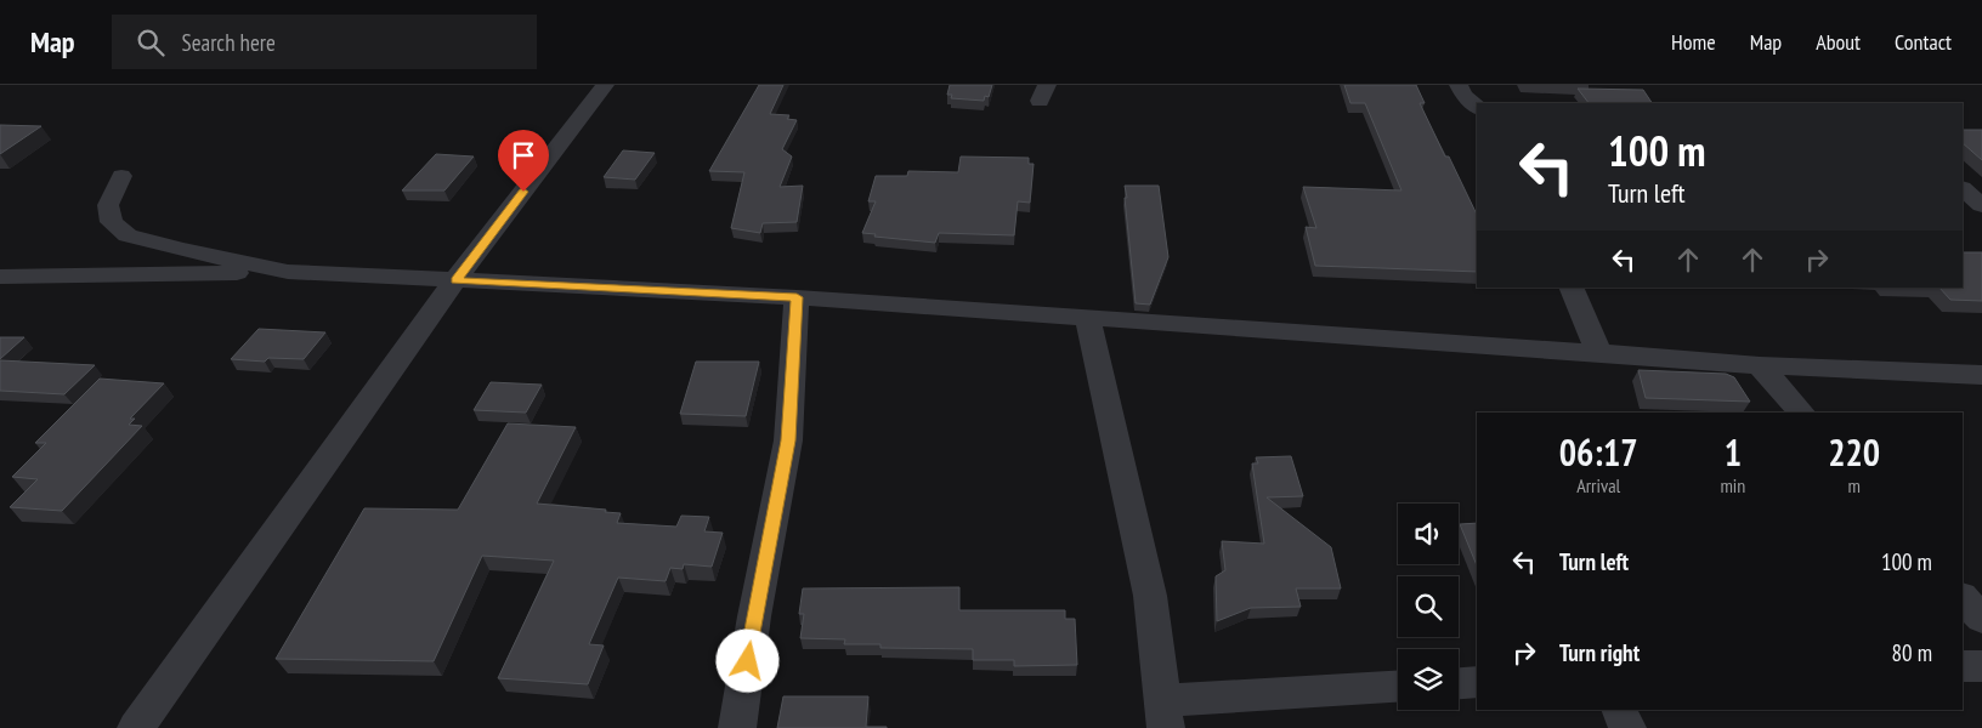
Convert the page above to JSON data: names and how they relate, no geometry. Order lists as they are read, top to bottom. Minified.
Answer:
{"page":{"header":"Map","search":"Search here","nav":["Home","Map","About","Contact"],"turn":["100 m","Turn left"],"eta":["06:17","Arrival","1","min","220","m"],"list":[{"name":"Turn left","value":"100 m"},{"name":"Turn right","value":"80 m"}]}}
